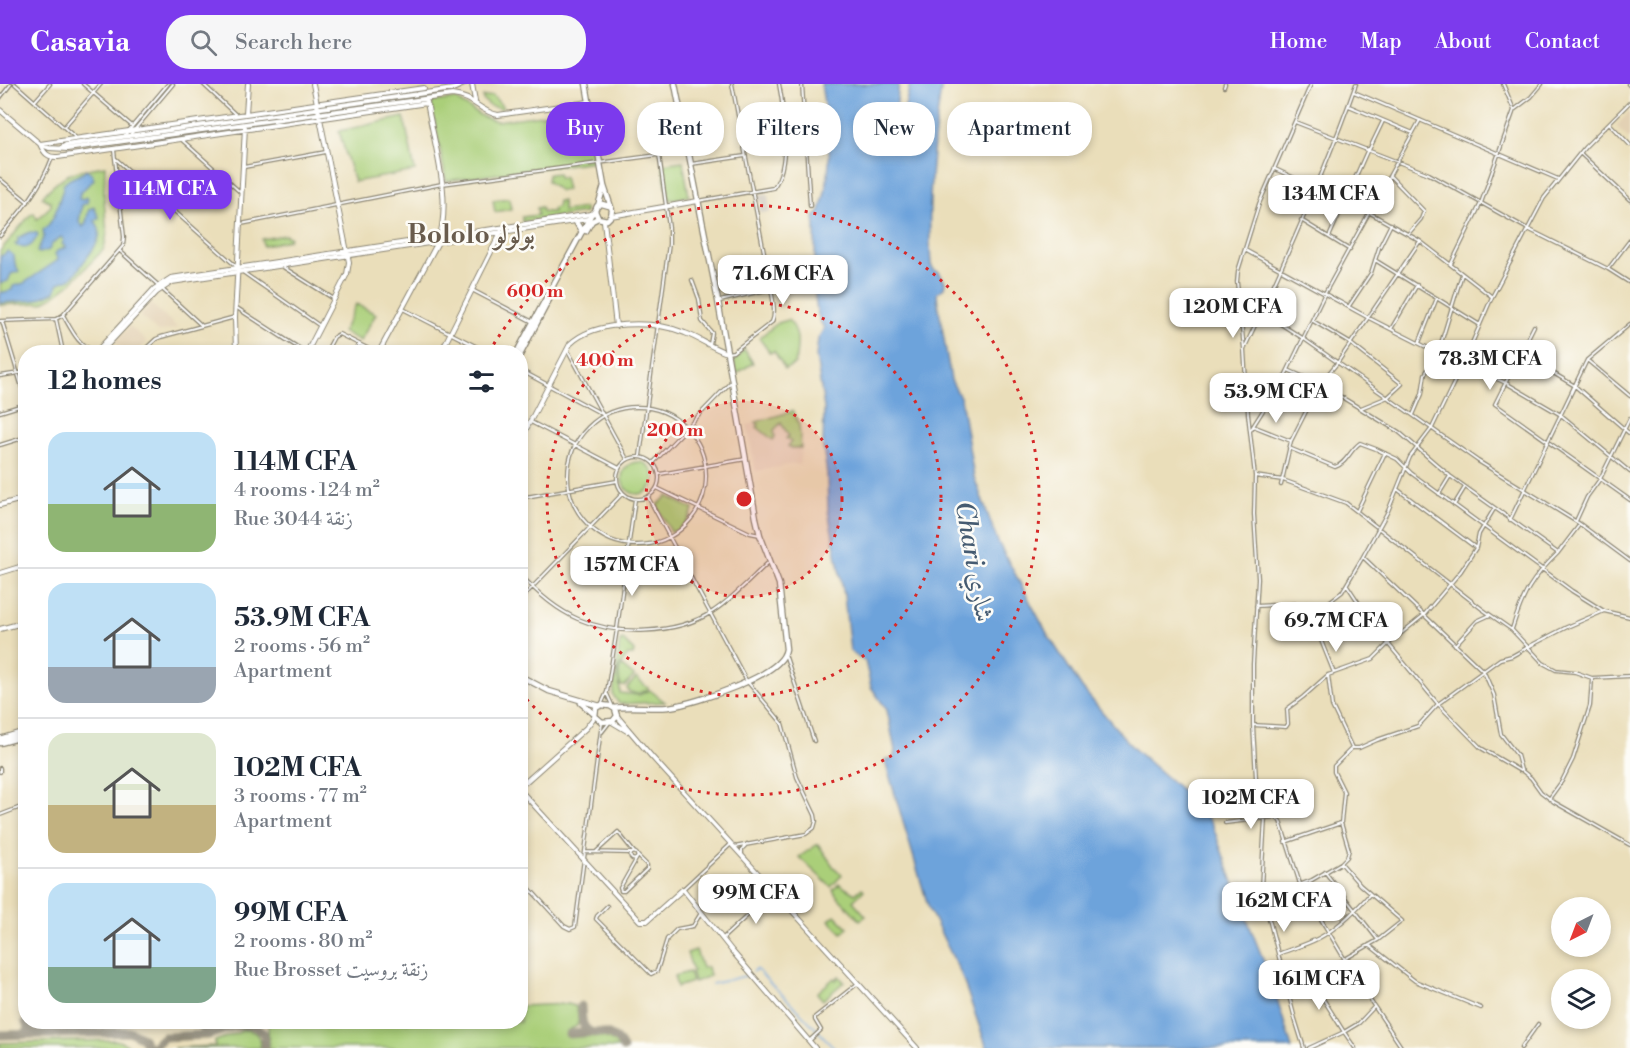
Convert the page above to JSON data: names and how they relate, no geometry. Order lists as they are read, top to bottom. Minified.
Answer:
{"districts":["Bololo بولولو"],"water":["Chari شاري"],"north":"bottom left","page":{"header":"Casavia","search":"Search here","nav":["Home","Map","About","Contact"],"chip":["Buy","Rent","Filters","New","Apartment"],"price":["114M CFA","134M CFA","71.6M CFA","120M CFA","78.3M CFA","53.9M CFA","157M CFA","69.7M CFA","102M CFA","99M CFA","162M CFA","161M CFA"],"heading":"12 homes","list":[{"name":"114M CFA","note":"4 rooms · 124 m² · Rue 3044 زنقة"},{"name":"53.9M CFA","note":"2 rooms · 56 m² · Apartment"},{"name":"102M CFA","note":"3 rooms · 77 m² · Apartment"},{"name":"99M CFA","note":"2 rooms · 80 m² · Rue Brosset زنقة بروسيت"}]},"rings":["600 m","400 m","200 m"]}
